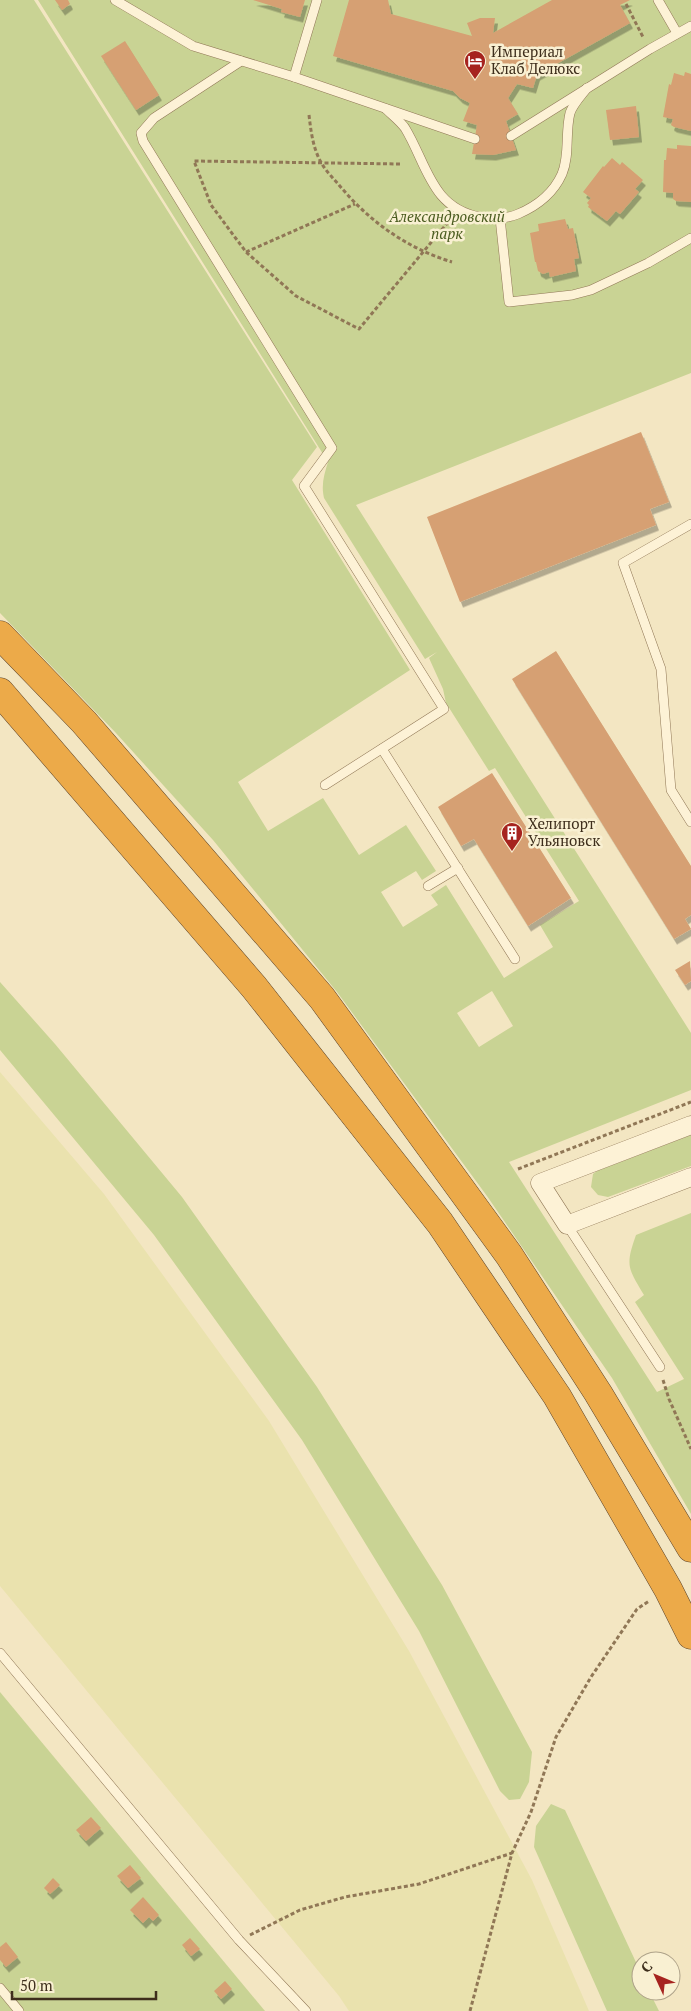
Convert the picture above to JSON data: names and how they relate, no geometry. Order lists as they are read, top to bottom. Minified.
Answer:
{"parks":["Александровский парк"],"places":{"hotel":["Империал Клаб Делюкс"],"building":["Хелипорт Ульяновск"]},"scale_bar":"50 m","north":"top left"}
